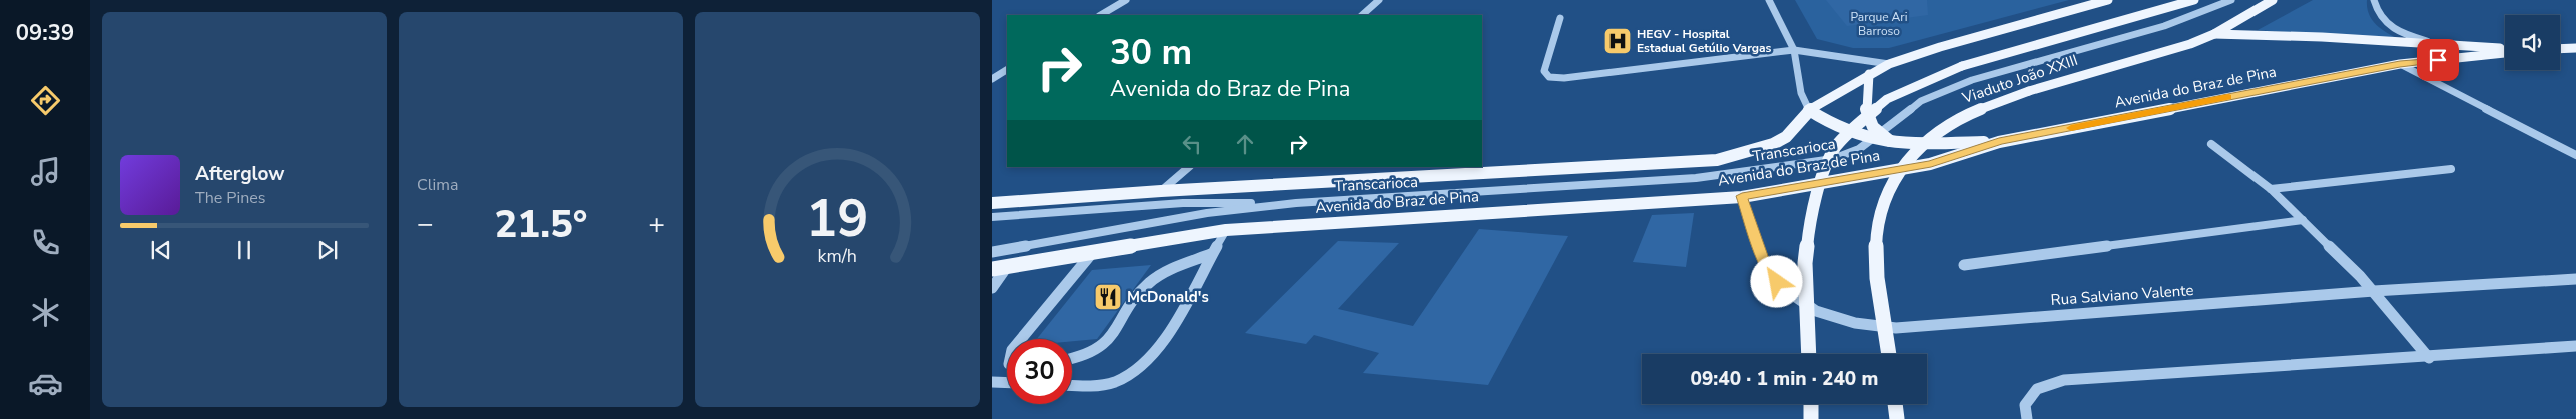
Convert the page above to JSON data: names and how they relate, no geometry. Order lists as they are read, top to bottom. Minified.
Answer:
{"streets":{"main road":["Viaduto João XXIII","Avenida do Braz de Pina"],"street":["Transcarioca","Rua Salviano Valente"]},"crossings":[["Avenida do Braz de Pina","Rua Salviano Valente"]],"parks":["Parque Ari Barroso"],"places":{"hospital":["HEGV - Hospital Estadual Getúlio Vargas"],"restaurant":["McDonald's"]},"page":{"tabs":"09:39","tile":"Clima","turn":["30 m","Avenida do Braz de Pina"],"song":["Afterglow","The Pines"],"heat":["−","21.5°","+"],"limit":"30","trip":"09:40 · 1 min · 240 m","gauge":["19","km/h"]}}
